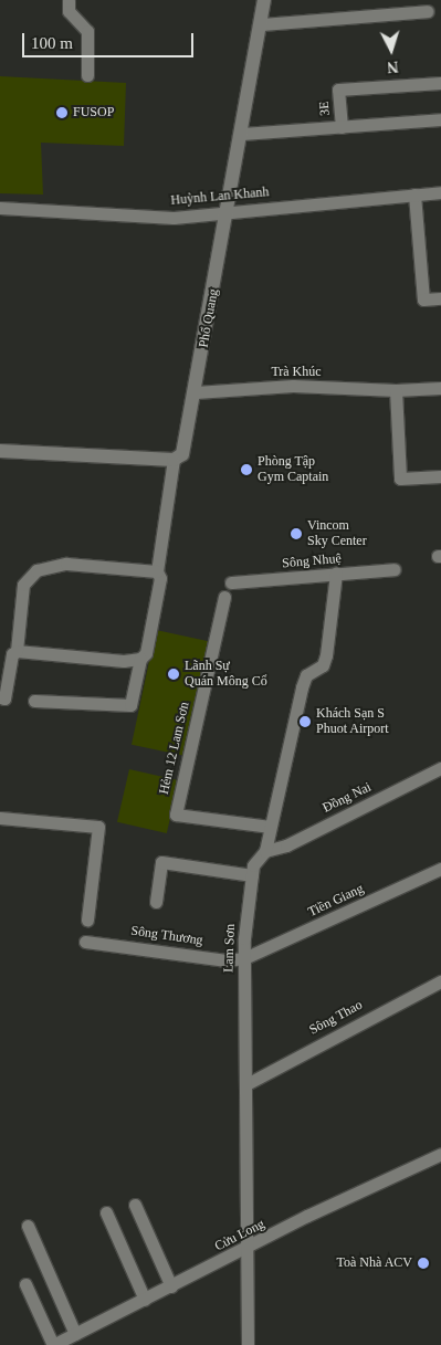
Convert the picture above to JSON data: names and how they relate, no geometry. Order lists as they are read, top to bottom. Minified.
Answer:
{"streets":{"main road":["Phổ Quang"],"street":["3E","Huỳnh Lan Khanh","Trà Khúc","Sông Nhuệ","Hẻm 12 Lam Sơn","Đồng Nai","Tiền Giang","Sông Thương","Lam Sơn","Sông Thao","Cửu Long"]},"crossings":[["3E","Phổ Quang"],["Huỳnh Lan Khanh","Phổ Quang"],["Phổ Quang","Trà Khúc"],["Sông Nhuệ","Lam Sơn"],["Hẻm 12 Lam Sơn","Lam Sơn"],["Đồng Nai","Lam Sơn"],["Tiền Giang","Sông Thương"],["Tiền Giang","Lam Sơn"],["Sông Thương","Lam Sơn"],["Lam Sơn","Sông Thao"],["Lam Sơn","Cửu Long"]],"places":["FUSOP","Phòng Tập Gym Captain","Vincom Sky Center","Lãnh Sự Quán Mông Cổ","Khách Sạn S Phuot Airport","Toà Nhà ACV"],"scale_bar":"100 m","north":"bottom"}
